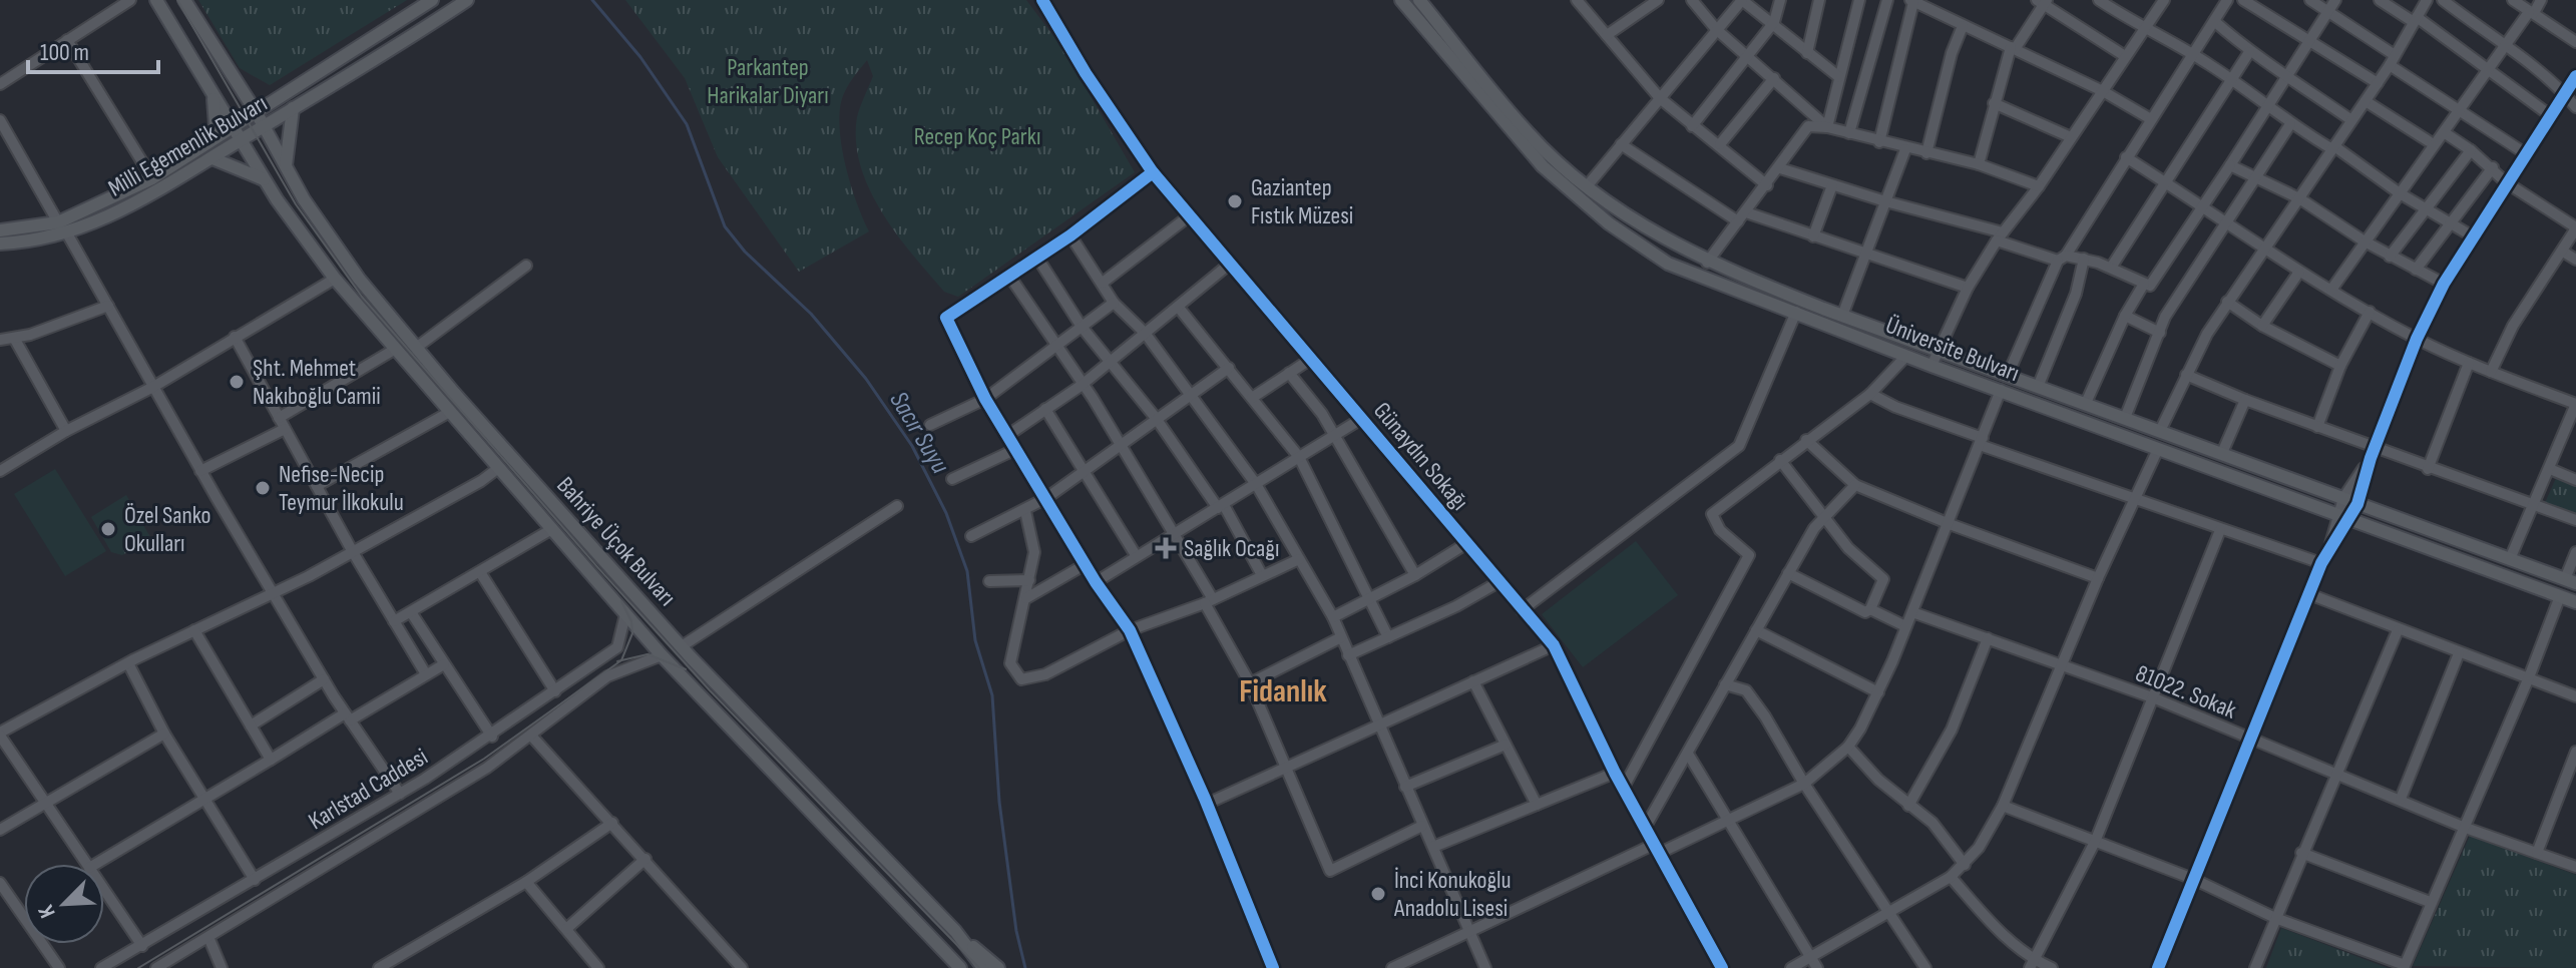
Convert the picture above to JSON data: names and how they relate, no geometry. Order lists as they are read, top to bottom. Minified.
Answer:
{"streets":{"main road":["Milli Egemenlik Bulvarı","Üniversite Bulvarı","Bahriye Üçok Bulvarı"],"street":["Günaydın Sokağı","81022. Sokak","Karlstad Caddesi"]},"crossings":[["Milli Egemenlik Bulvarı","Bahriye Üçok Bulvarı"],["Bahriye Üçok Bulvarı","Karlstad Caddesi"]],"districts":["Fidanlık"],"water":["Sacır Suyu"],"parks":["Parkantep Harikalar Diyarı","Recep Koç Parkı"],"places":{"other":["Gaziantep Fıstık Müzesi","Şht. Mehmet Nakıboğlu Camii","Nefise-Necip Teymur İlkokulu","Özel Sanko Okulları","İnci Konukoğlu Anadolu Lisesi"],"health":["Sağlık Ocağı"]},"scale_bar":"100 m","north":"bottom left"}
